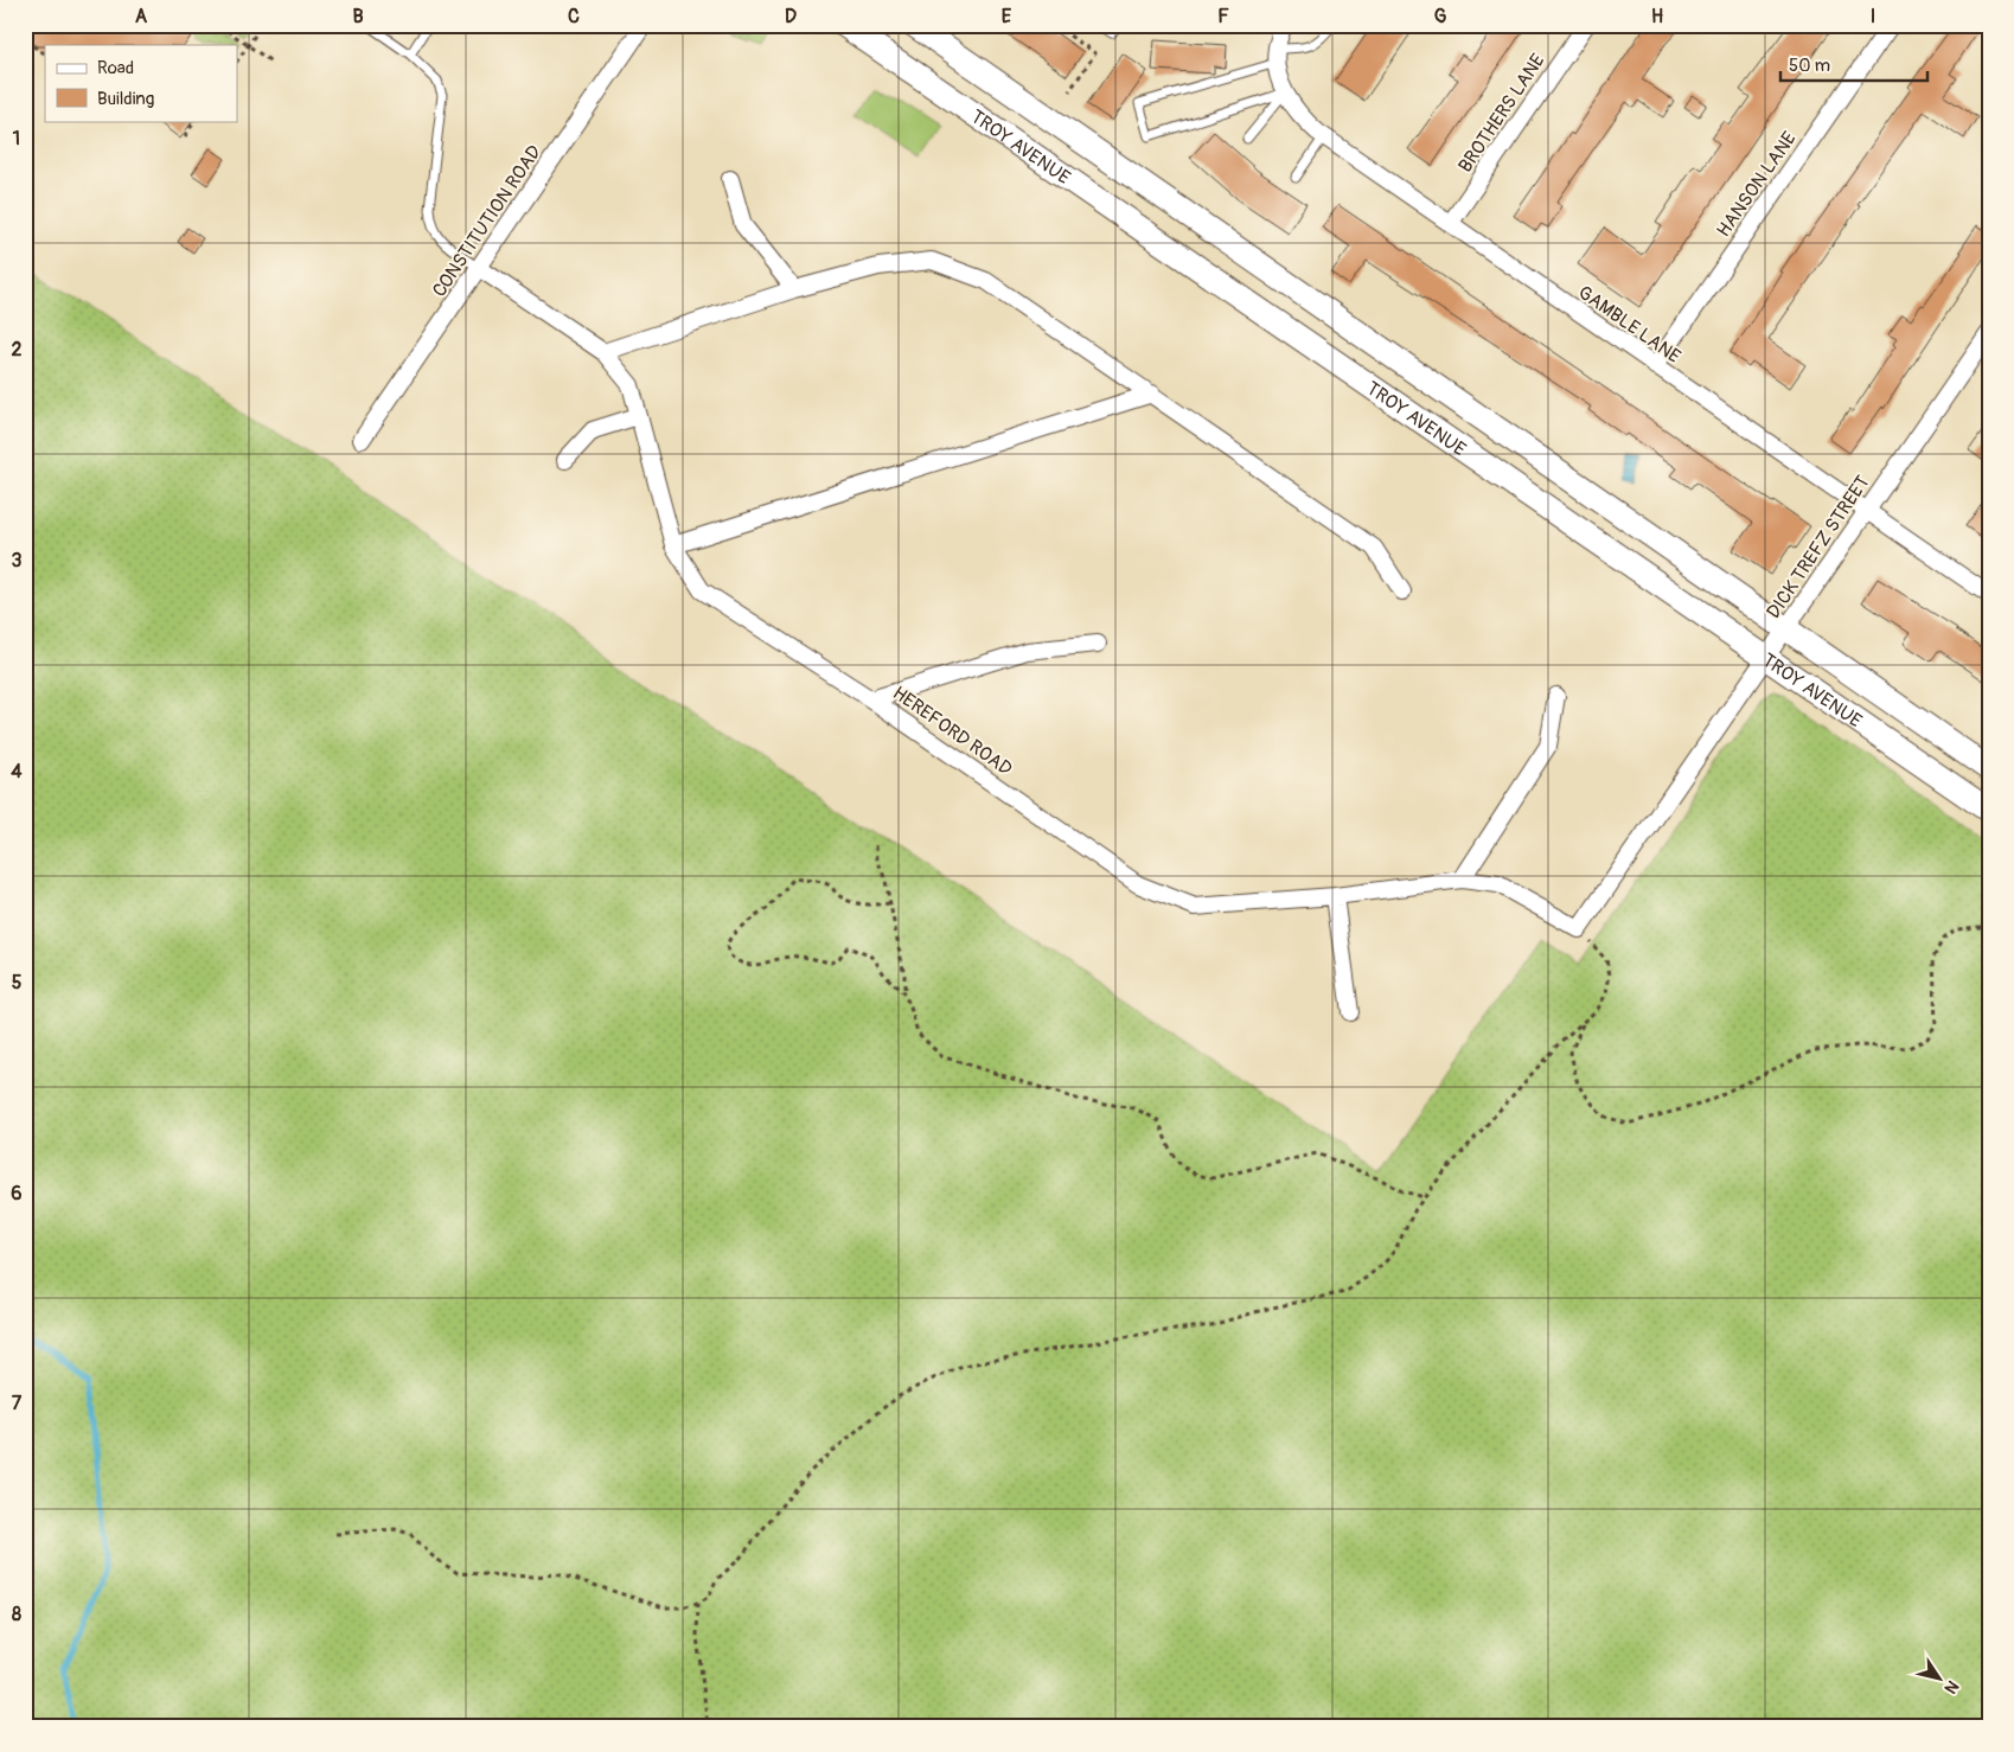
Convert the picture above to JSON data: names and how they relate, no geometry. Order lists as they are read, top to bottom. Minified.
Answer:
{"streets":{"main road":["TROY AVENUE"],"street":["BROTHERS LANE","HANSON LANE","CONSTITUTION ROAD","GAMBLE LANE","DICK TREFZ STREET","HEREFORD ROAD"]},"crossings":[["BROTHERS LANE","GAMBLE LANE"],["TROY AVENUE","DICK TREFZ STREET"],["HANSON LANE","GAMBLE LANE"],["CONSTITUTION ROAD","HEREFORD ROAD"],["GAMBLE LANE","DICK TREFZ STREET"],["DICK TREFZ STREET","HEREFORD ROAD"]],"legend":["Road","Building"],"scale_bar":"50 m","north":"bottom right","grid":{"columns":["A","B","C","D","E","F","G","H","I"],"rows":["1","2","3","4","5","6","7","8"]}}
